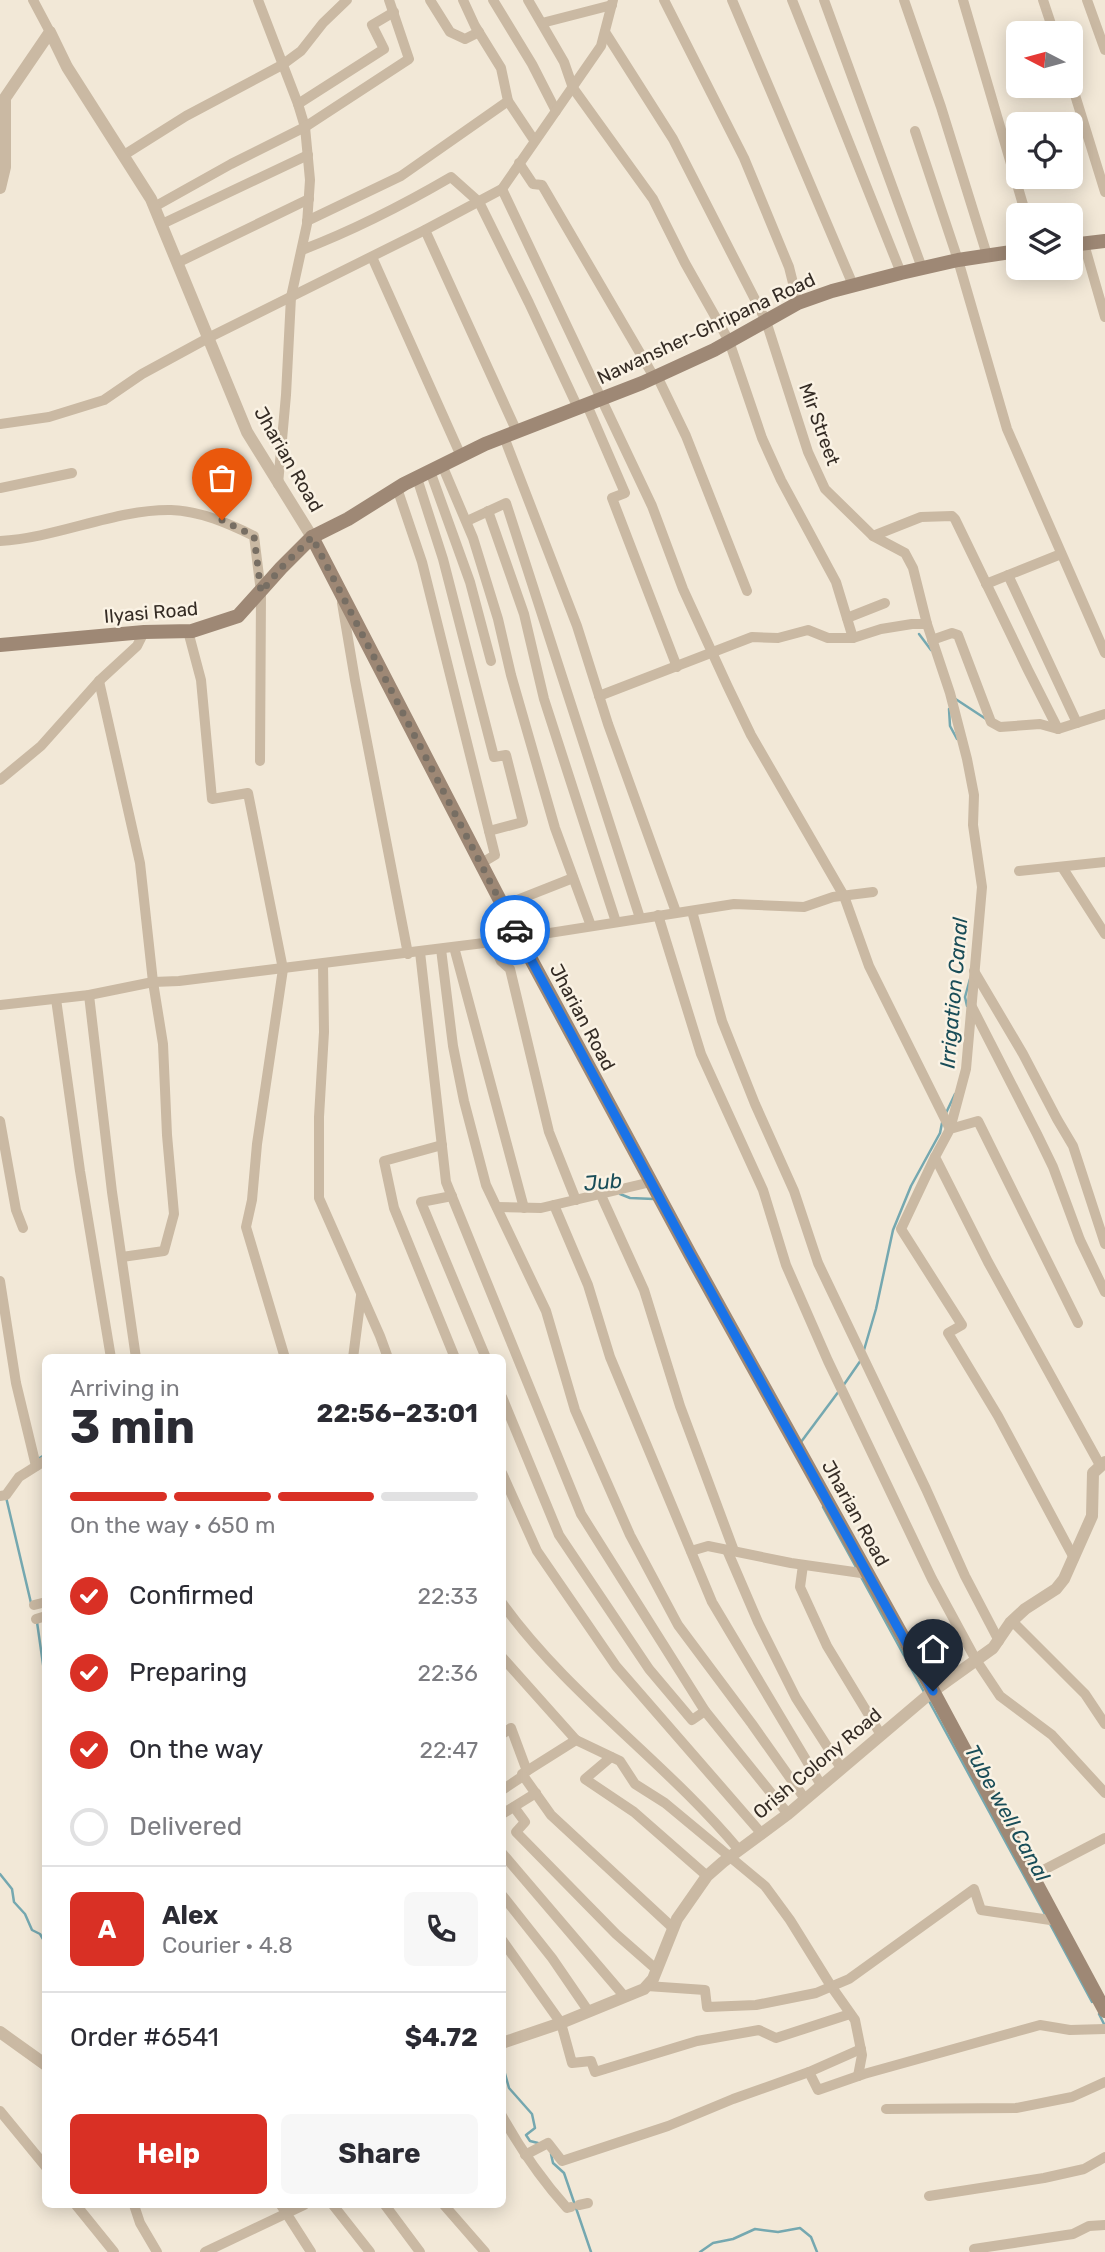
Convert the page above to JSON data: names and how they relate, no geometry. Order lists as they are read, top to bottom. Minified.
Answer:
{"streets":{"main road":["Nawansher-Ghripana Road","Jharian Road","Ilyasi Road"],"street":["Mir Street","Orish Colony Road"]},"crossings":[["Nawansher-Ghripana Road","Mir Street"],["Nawansher-Ghripana Road","Jharian Road"],["Nawansher-Ghripana Road","Ilyasi Road"],["Mir Street","Orish Colony Road"],["Jharian Road","Ilyasi Road"],["Jharian Road","Orish Colony Road"]],"water":["Irrigation Canal","Jub","Tube well Canal"],"north":"left","page":{"heading":["3 min","Arriving in","22:56–23:01"],"panel":["Alex","Courier · 4.8","Order #6541","$4.72"],"bar":"On the way · 650 m","list":[["Confirmed","22:33"],["Preparing","22:36"],["On the way","22:47"],"Delivered"],"round":"A","buttons":["Help","Share"]}}
